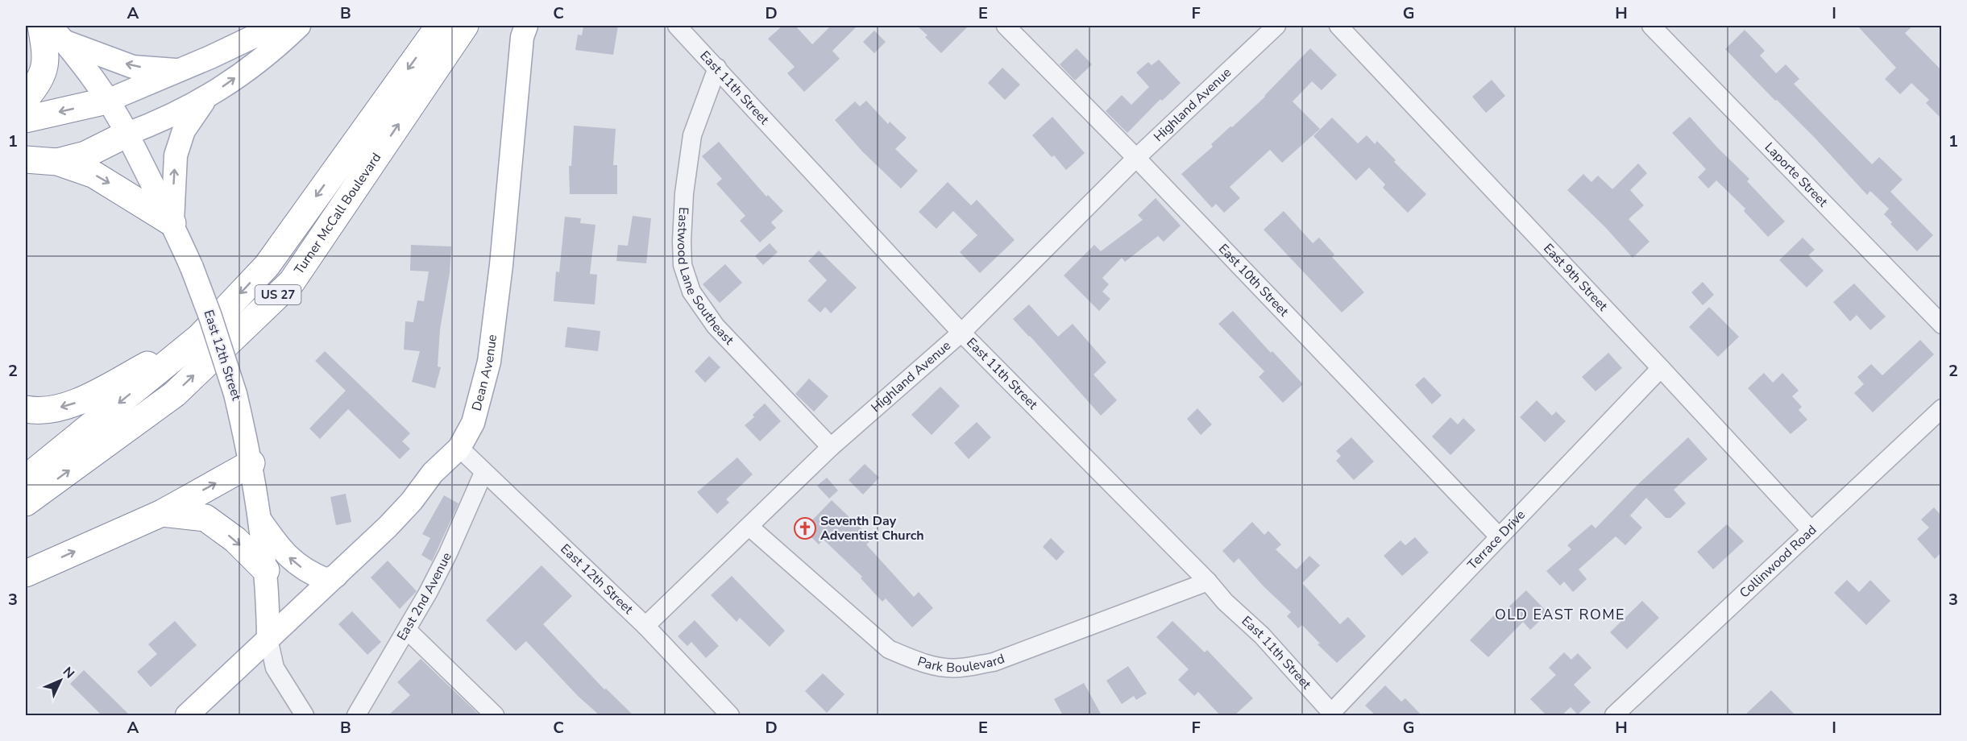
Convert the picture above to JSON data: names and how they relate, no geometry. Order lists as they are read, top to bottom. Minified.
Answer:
{"streets":{"highway":["Turner McCall Boulevard","US 27"],"main road":["East 12th Street","Dean Avenue"],"street":["East 11th Street","Highland Avenue","Laporte Street","Eastwood Lane Southeast","East 9th Street","East 10th Street","Terrace Drive","Collinwood Road","East 2nd Avenue","Park Boulevard"]},"crossings":[["East 11th Street","Highland Avenue"],["East 11th Street","Eastwood Lane Southeast"],["East 11th Street","Terrace Drive"],["East 11th Street","Park Boulevard"],["Highland Avenue","Eastwood Lane Southeast"],["Highland Avenue","East 10th Street"],["Highland Avenue","East 12th Street"],["Highland Avenue","Park Boulevard"],["East 9th Street","Terrace Drive"],["East 9th Street","Collinwood Road"],["East 10th Street","Terrace Drive"],["East 12th Street","Dean Avenue"],["East 12th Street","East 2nd Avenue"]],"districts":["OLD EAST ROME"],"places":{"church":["Seventh Day Adventist Church"]},"north":"top right","grid":{"columns":["A","B","C","D","E","F","G","H","I"],"rows":["1","2","3"]}}
